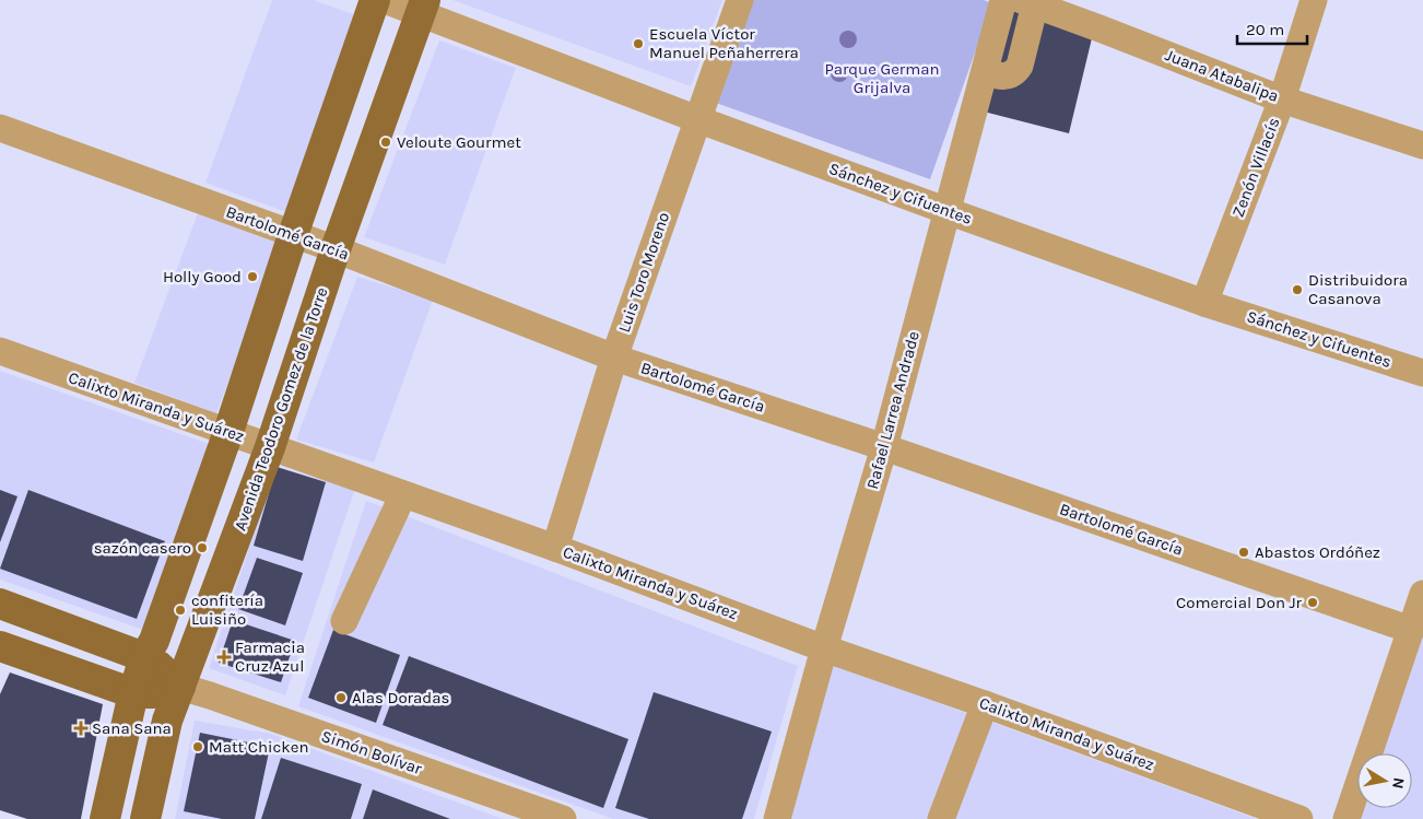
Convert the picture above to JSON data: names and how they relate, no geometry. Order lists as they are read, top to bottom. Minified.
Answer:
{"streets":{"main road":["Avenida Teodoro Gomez de la Torre"],"street":["Juana Atabalipa","Zenón Villacís","Sánchez y Cifuentes","Bartolomé García","Luis Toro Moreno","Calixto Miranda y Suárez","Rafael Larrea Andrade","Simón Bolívar"]},"crossings":[["Juana Atabalipa","Zenón Villacís"],["Zenón Villacís","Sánchez y Cifuentes"],["Sánchez y Cifuentes","Luis Toro Moreno"],["Sánchez y Cifuentes","Avenida Teodoro Gomez de la Torre"],["Sánchez y Cifuentes","Rafael Larrea Andrade"],["Bartolomé García","Luis Toro Moreno"],["Bartolomé García","Avenida Teodoro Gomez de la Torre"],["Bartolomé García","Rafael Larrea Andrade"],["Luis Toro Moreno","Calixto Miranda y Suárez"],["Calixto Miranda y Suárez","Avenida Teodoro Gomez de la Torre"],["Calixto Miranda y Suárez","Rafael Larrea Andrade"],["Avenida Teodoro Gomez de la Torre","Simón Bolívar"]],"parks":["Parque German Grijalva"],"places":{"other":["Escuela Víctor Manuel Peñaherrera","Veloute Gourmet","Holly Good","Distribuidora Casanova","sazón casero","Abastos Ordóñez","Comercial Don Jr","confitería Luisiño","Alas Doradas","Matt Chicken"],"health":["Farmacia Cruz Azul","Sana Sana"]},"scale_bar":"20 m","north":"right"}
